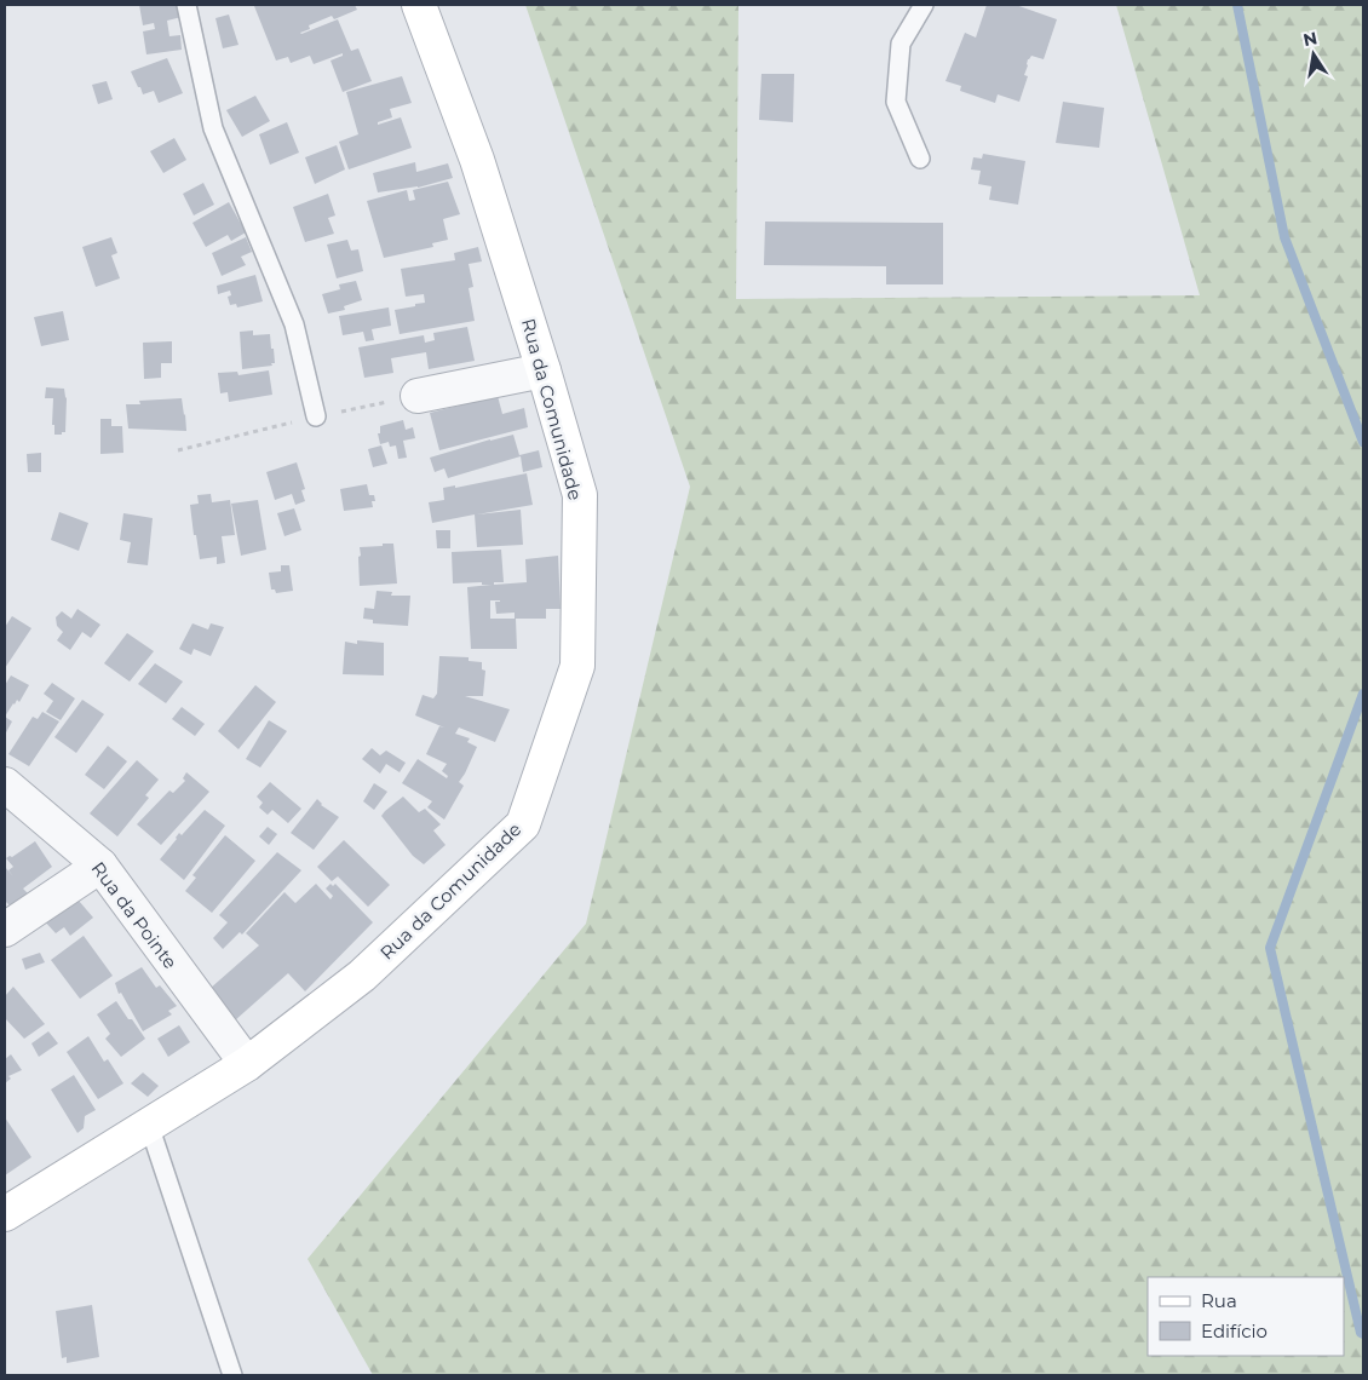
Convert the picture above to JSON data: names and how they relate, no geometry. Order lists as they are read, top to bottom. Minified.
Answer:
{"streets":{"street":["Rua da Comunidade","Rua da Pointe"]},"crossings":[["Rua da Comunidade","Rua da Pointe"]],"legend":["Rua","Edifício"],"north":"top"}
